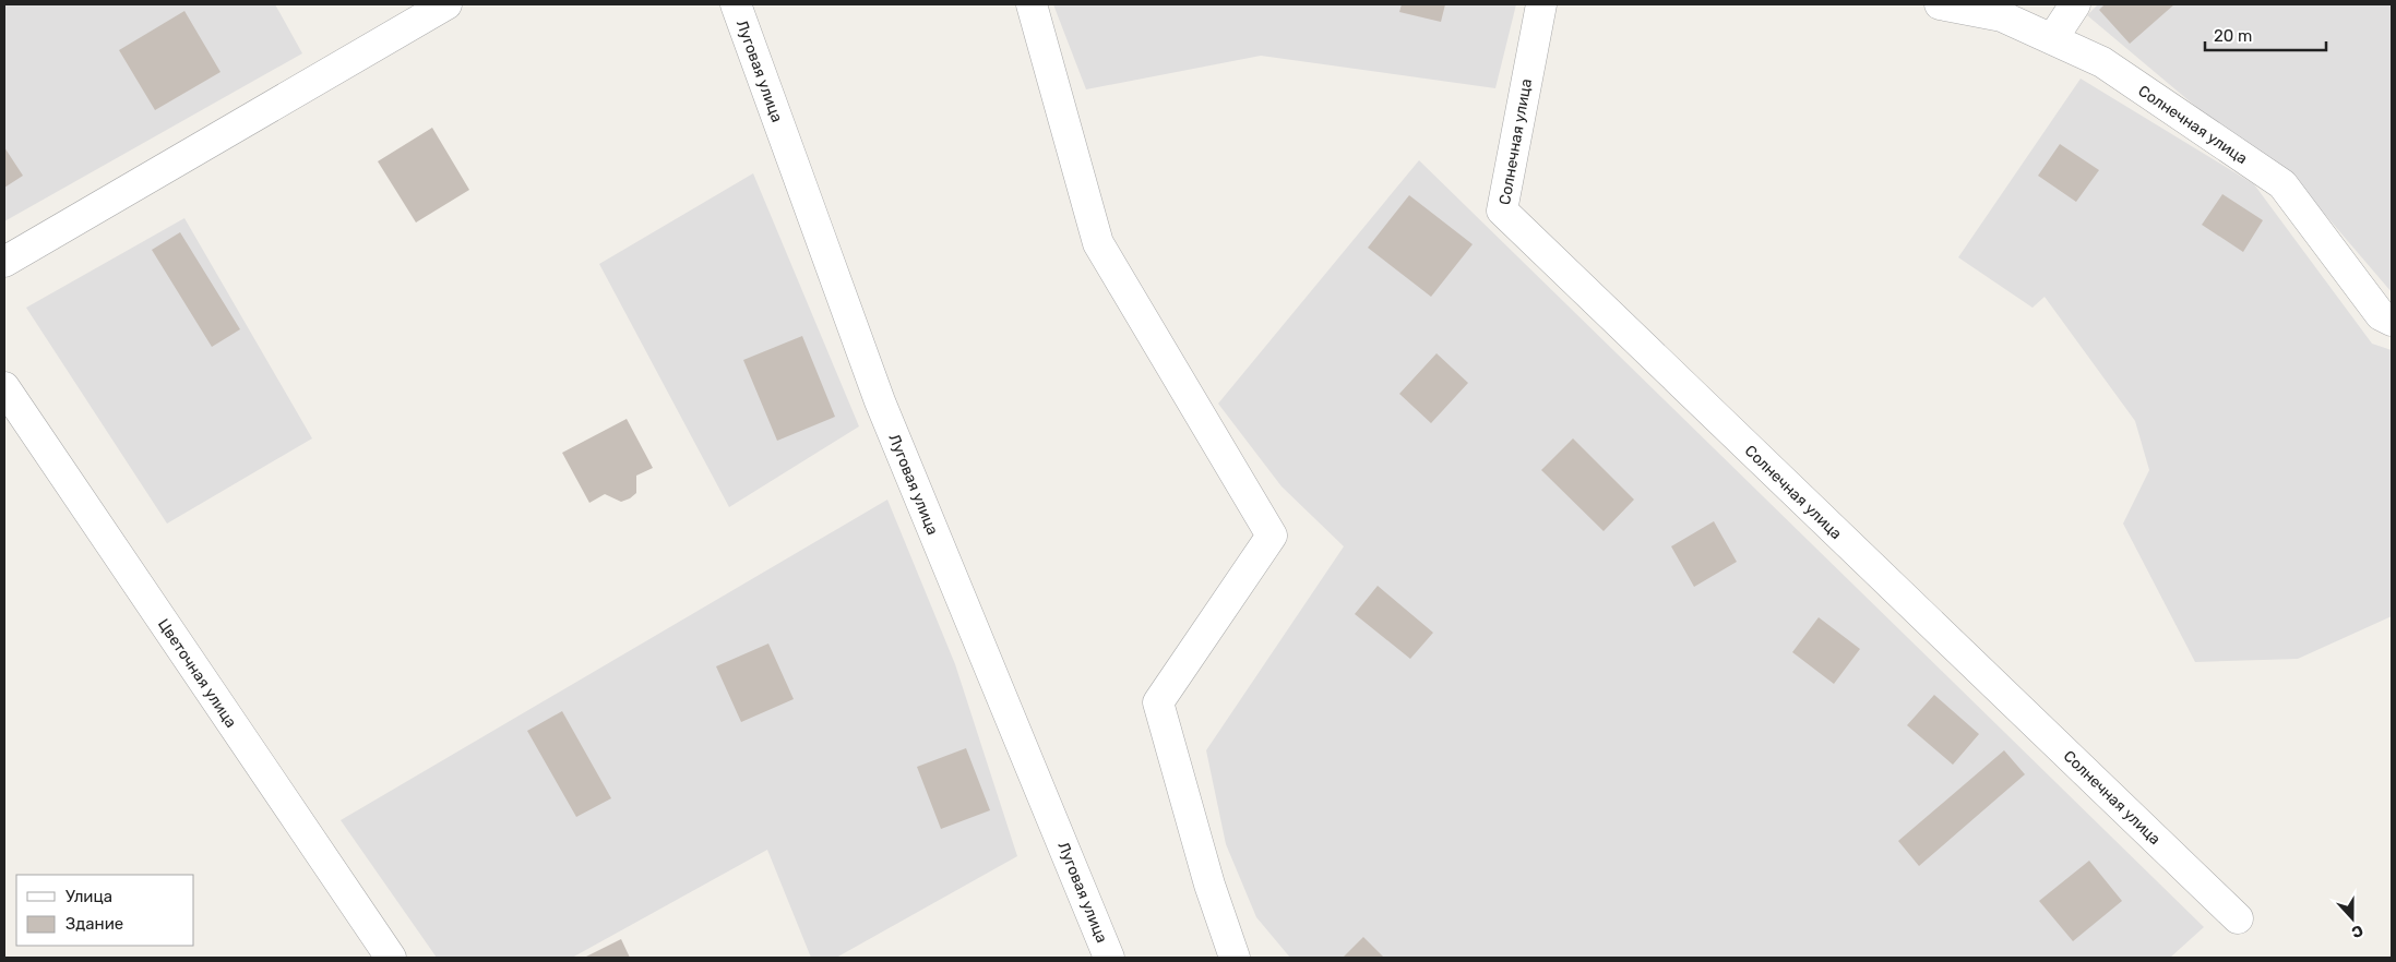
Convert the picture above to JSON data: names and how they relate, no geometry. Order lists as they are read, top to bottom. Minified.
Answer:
{"streets":{"street":["Луговая улица","Солнечная улица","Цветочная улица"]},"legend":["Улица","Здание"],"scale_bar":"20 m","north":"bottom"}
